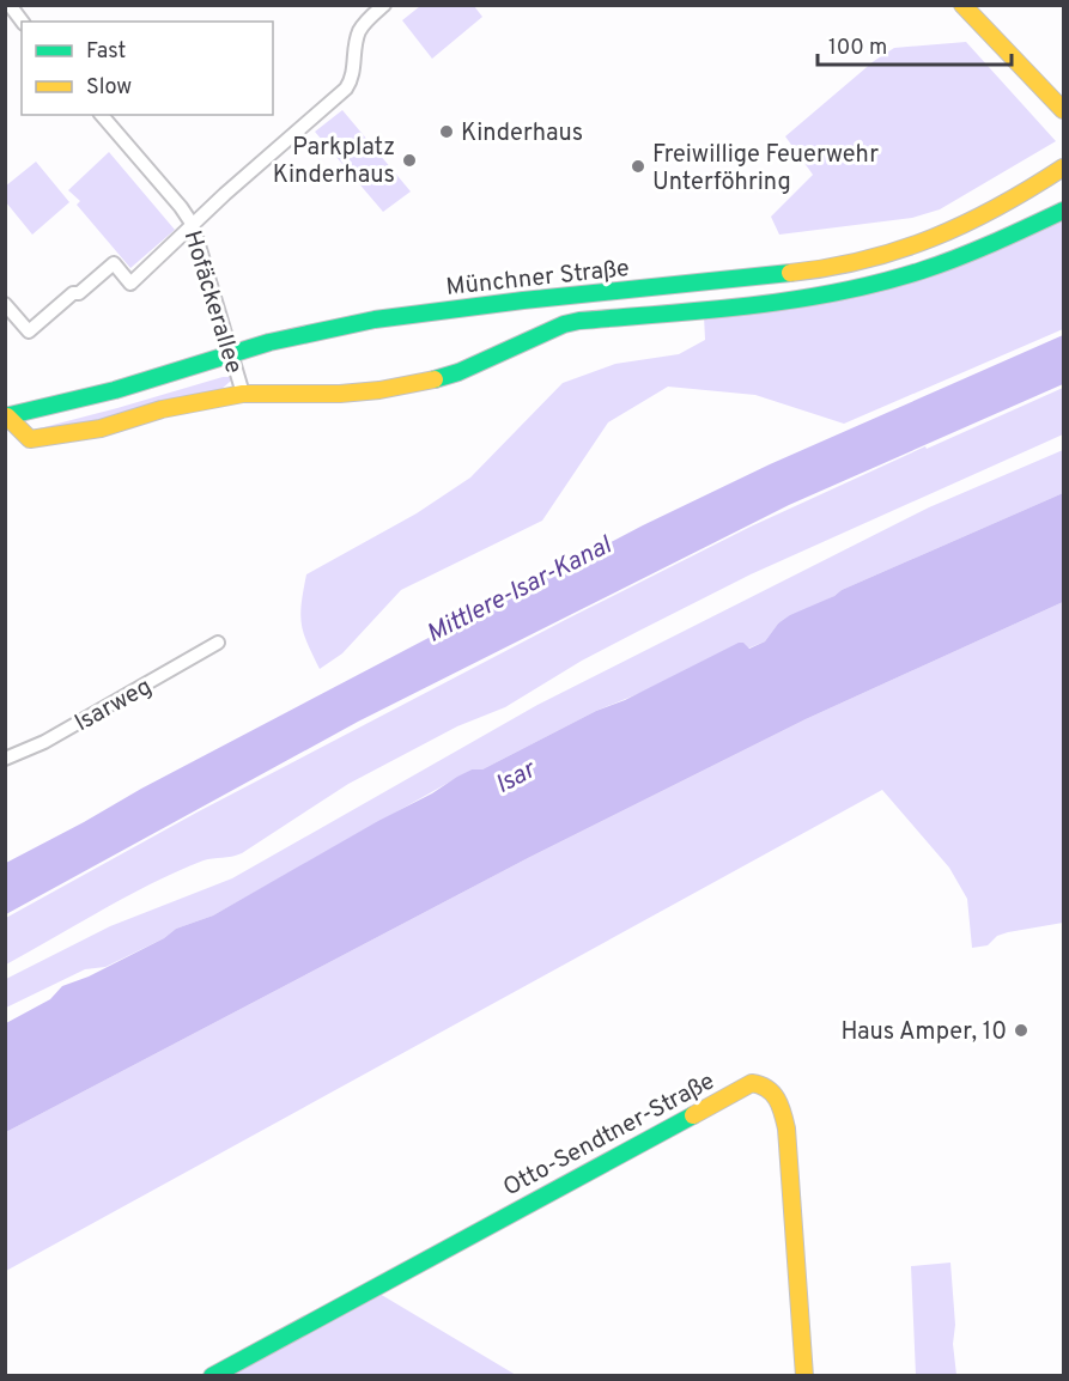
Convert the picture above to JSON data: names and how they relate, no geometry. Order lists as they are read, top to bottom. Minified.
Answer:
{"streets":{"street":["Münchner Straße","Hofäckerallee","Isarweg","Otto-Sendtner-Straße"]},"crossings":[["Münchner Straße","Hofäckerallee"]],"water":["Mittlere-Isar-Kanal","Isar"],"places":["Kinderhaus","Parkplatz Kinderhaus","Freiwillige Feuerwehr Unterföhring","Haus Amper, 10"],"legend":["Fast","Slow"],"scale_bar":"100 m"}
